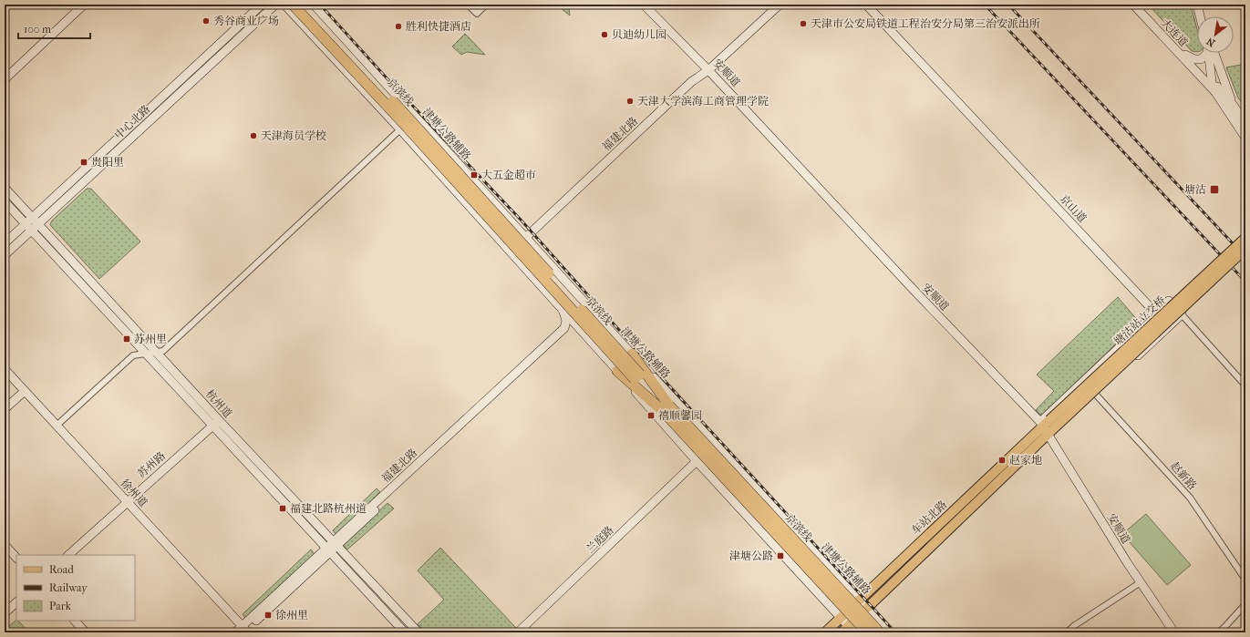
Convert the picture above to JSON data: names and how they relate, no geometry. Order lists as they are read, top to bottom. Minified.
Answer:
{"streets":{"highway":["京滨线"],"main road":["大连道","安顺道","中心北路","津塘公路辅路","福建北路","京山道","塘沽站立交桥","杭州道","苏州路","徐州道","车站北路","兰庭路"],"street":["赵新路"]},"crossings":[["安顺道","福建北路"],["安顺道","塘沽站立交桥"],["安顺道","车站北路"],["中心北路","杭州道"],["津塘公路辅路","福建北路"],["津塘公路辅路","车站北路"],["福建北路","杭州道"],["福建北路","徐州道"],["塘沽站立交桥","车站北路"],["杭州道","苏州路"],["苏州路","徐州道"]],"places":{"other":["秀谷商业广场","天津市公安局铁道工程治安分局第三治安派出所","胜利快捷酒店","贝迪幼儿园","天津大学滨海工商管理学院","天津海员学校"],"transit":["贵阳里","大五金超市","塘沽","苏州里","禧顺馨园","赵家地","福建北路杭州道","津塘公路","徐州里"]},"legend":["Road","Railway","Park"],"scale_bar":"100 m","north":"bottom left"}
